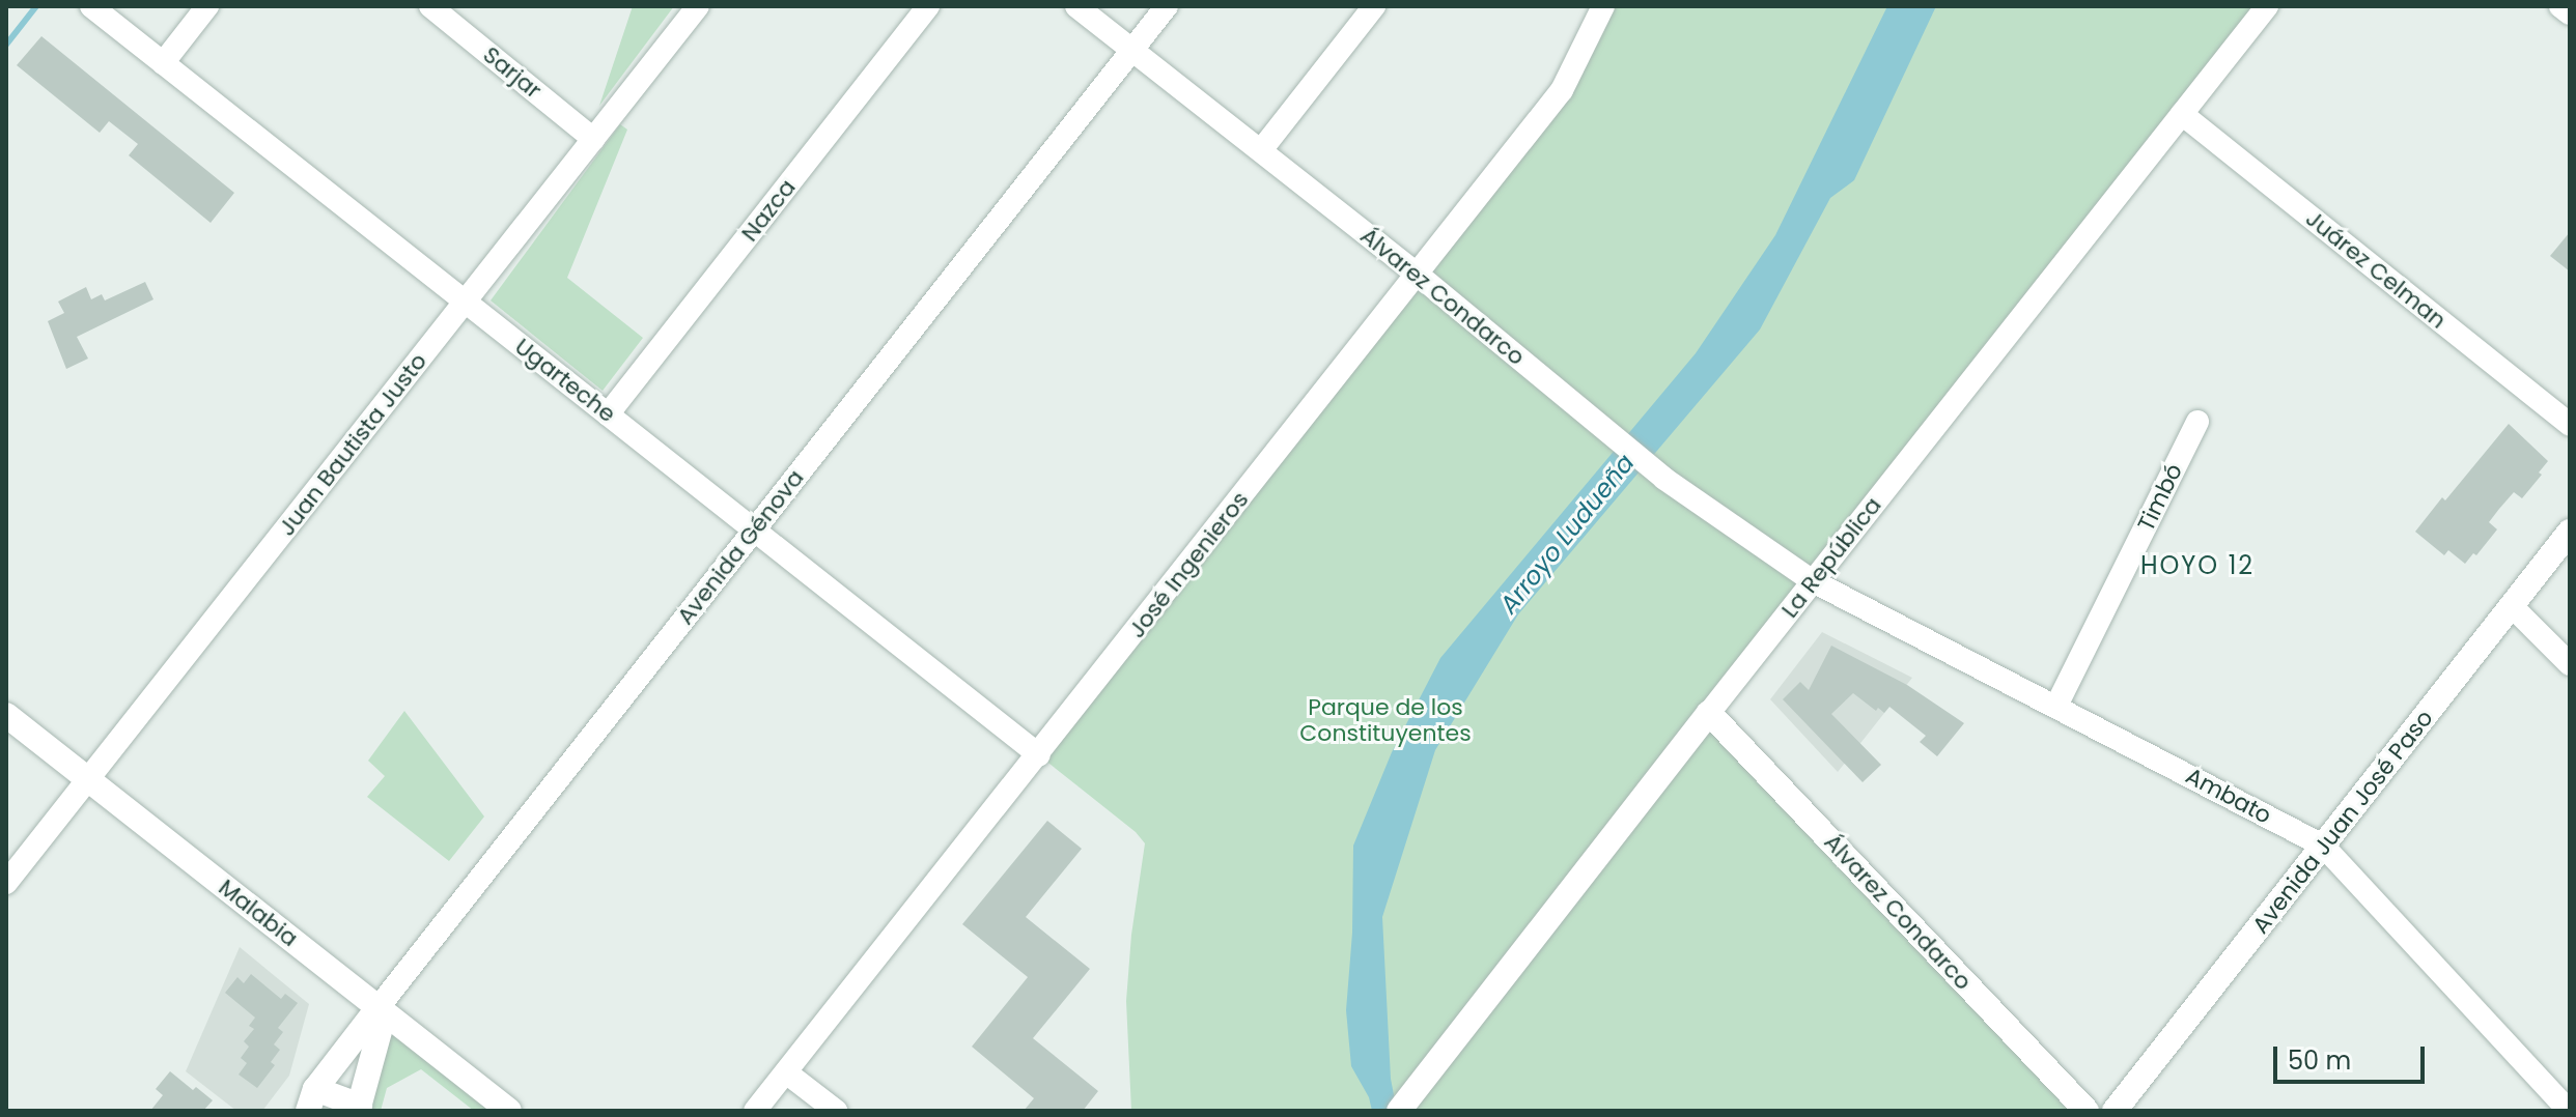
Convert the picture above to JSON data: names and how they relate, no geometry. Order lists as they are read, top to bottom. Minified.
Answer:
{"streets":{"main road":["Álvarez Condarco","Avenida Génova","La República","Avenida Juan José Paso","Malabia"],"street":["Sarjar","Nazca","Juárez Celman","Ugarteche","Juan Bautista Justo","Timbó","José Ingenieros","Ambato"]},"crossings":[["Sarjar","Juan Bautista Justo"],["Nazca","Ugarteche"],["Juárez Celman","La República"],["Álvarez Condarco","Avenida Génova"],["Álvarez Condarco","La República"],["Álvarez Condarco","José Ingenieros"],["Álvarez Condarco","Ambato"],["Ugarteche","Juan Bautista Justo"],["Ugarteche","Avenida Génova"],["Ugarteche","José Ingenieros"],["Juan Bautista Justo","Malabia"],["Timbó","Ambato"],["Avenida Génova","Malabia"],["La República","Ambato"],["Ambato","Avenida Juan José Paso"]],"districts":["HOYO 12"],"water":["Arroyo Ludueña"],"parks":["Parque de los Constituyentes"],"scale_bar":"50 m"}
